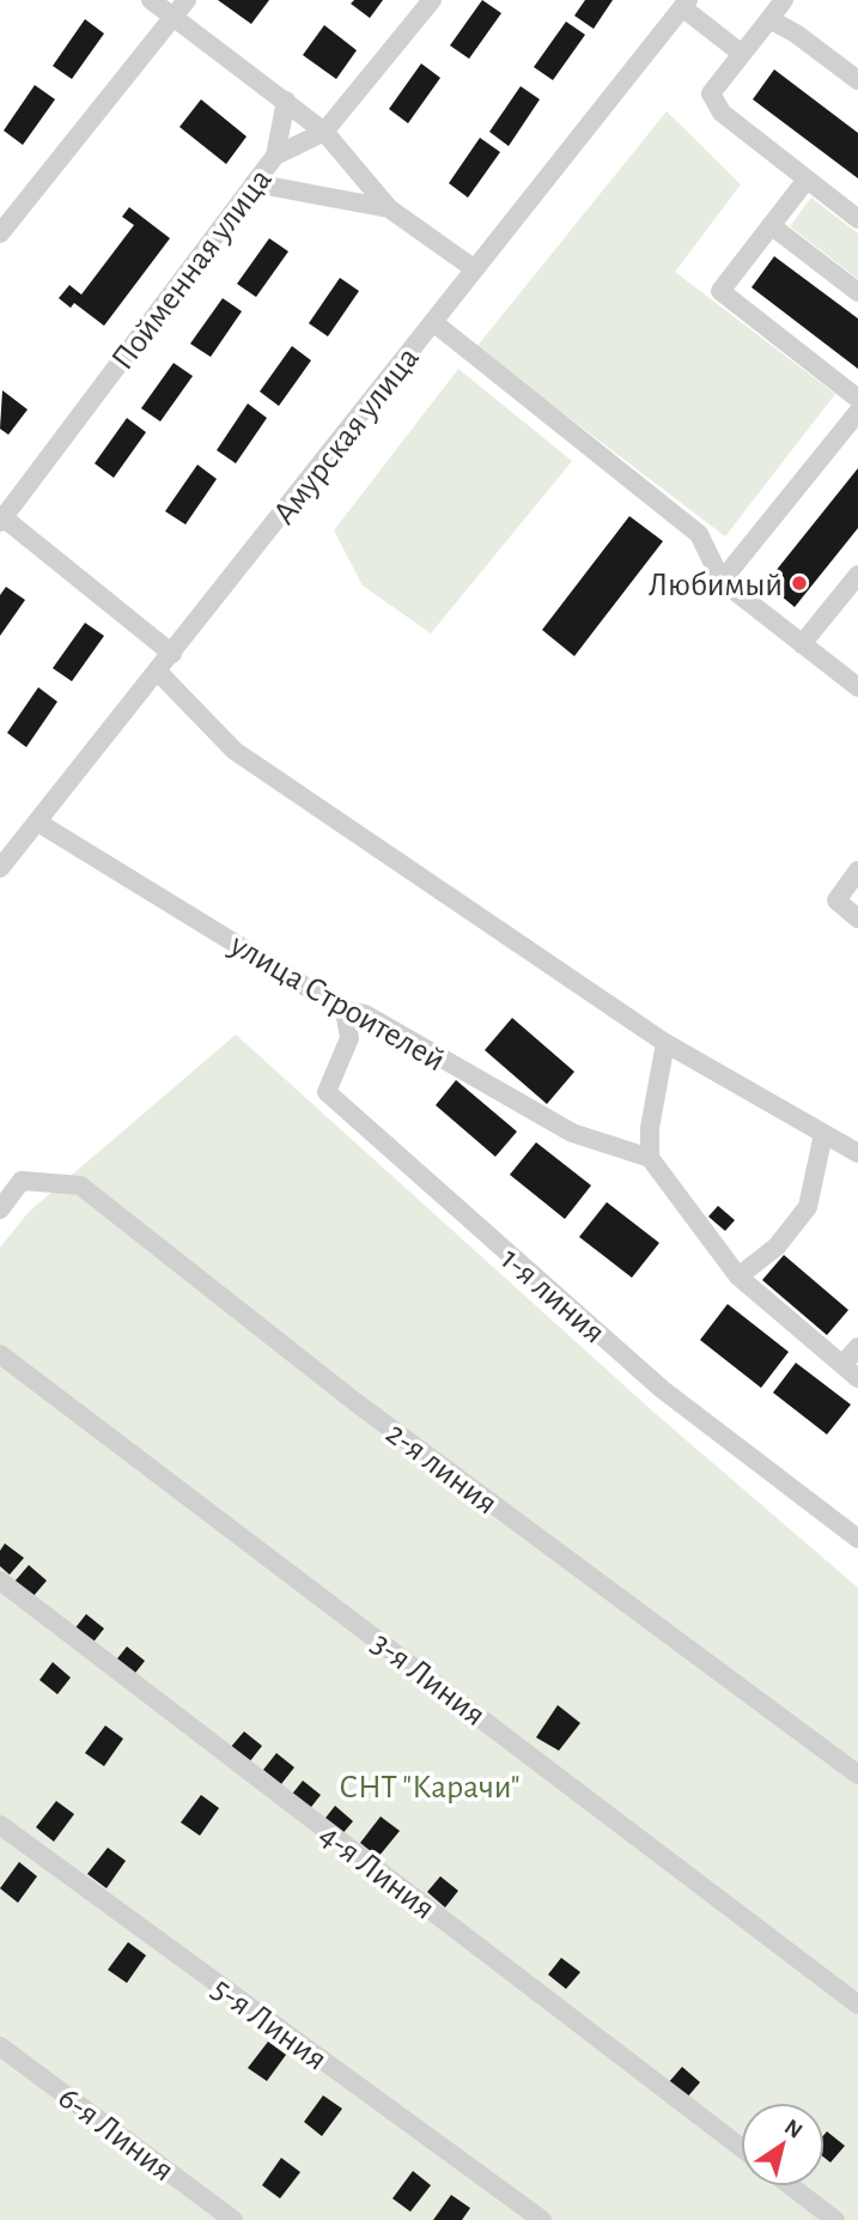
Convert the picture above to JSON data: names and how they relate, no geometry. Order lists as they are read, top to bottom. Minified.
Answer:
{"streets":{"street":["Пойменная улица","Амурская улица","улица Строителей","1-я линия","2-я линия","3-я Линия","4-я Линия","5-я Линия","6-я Линия"]},"crossings":[["Амурская улица","улица Строителей"],["улица Строителей","1-я линия"]],"parks":["СНТ \"Карачи\""],"places":["Любимый"],"north":"top right"}
